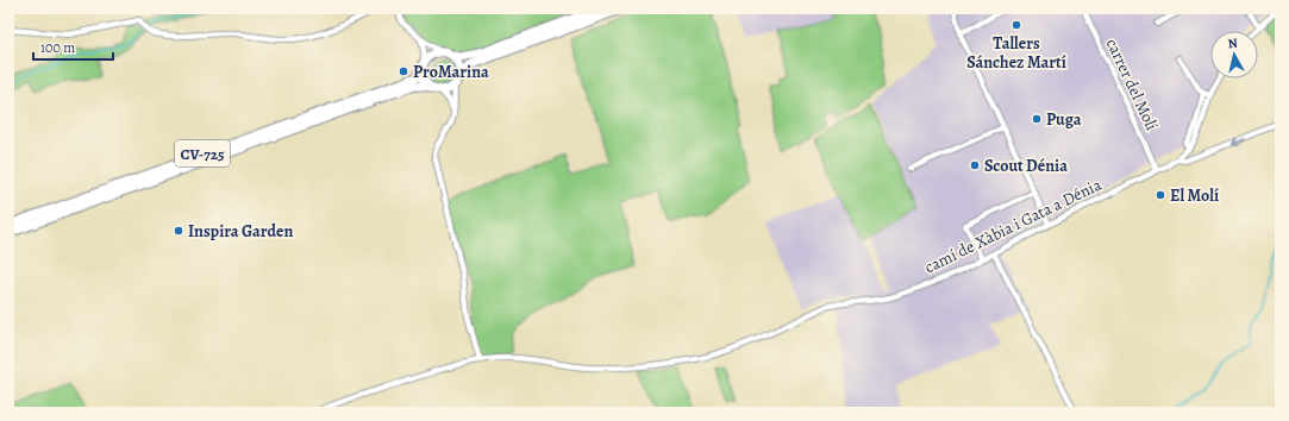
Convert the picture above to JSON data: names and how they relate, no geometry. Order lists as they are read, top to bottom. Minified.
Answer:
{"streets":{"main road":["CV-725"],"street":["carrer del Molí","camí de Xàbia i Gata a Dénia"]},"crossings":[["carrer del Molí","camí de Xàbia i Gata a Dénia"]],"places":["Tallers Sánchez Martí","ProMarina","Puga","Scout Dénia","El Molí","Inspira Garden"],"scale_bar":"100 m","north":"top"}
